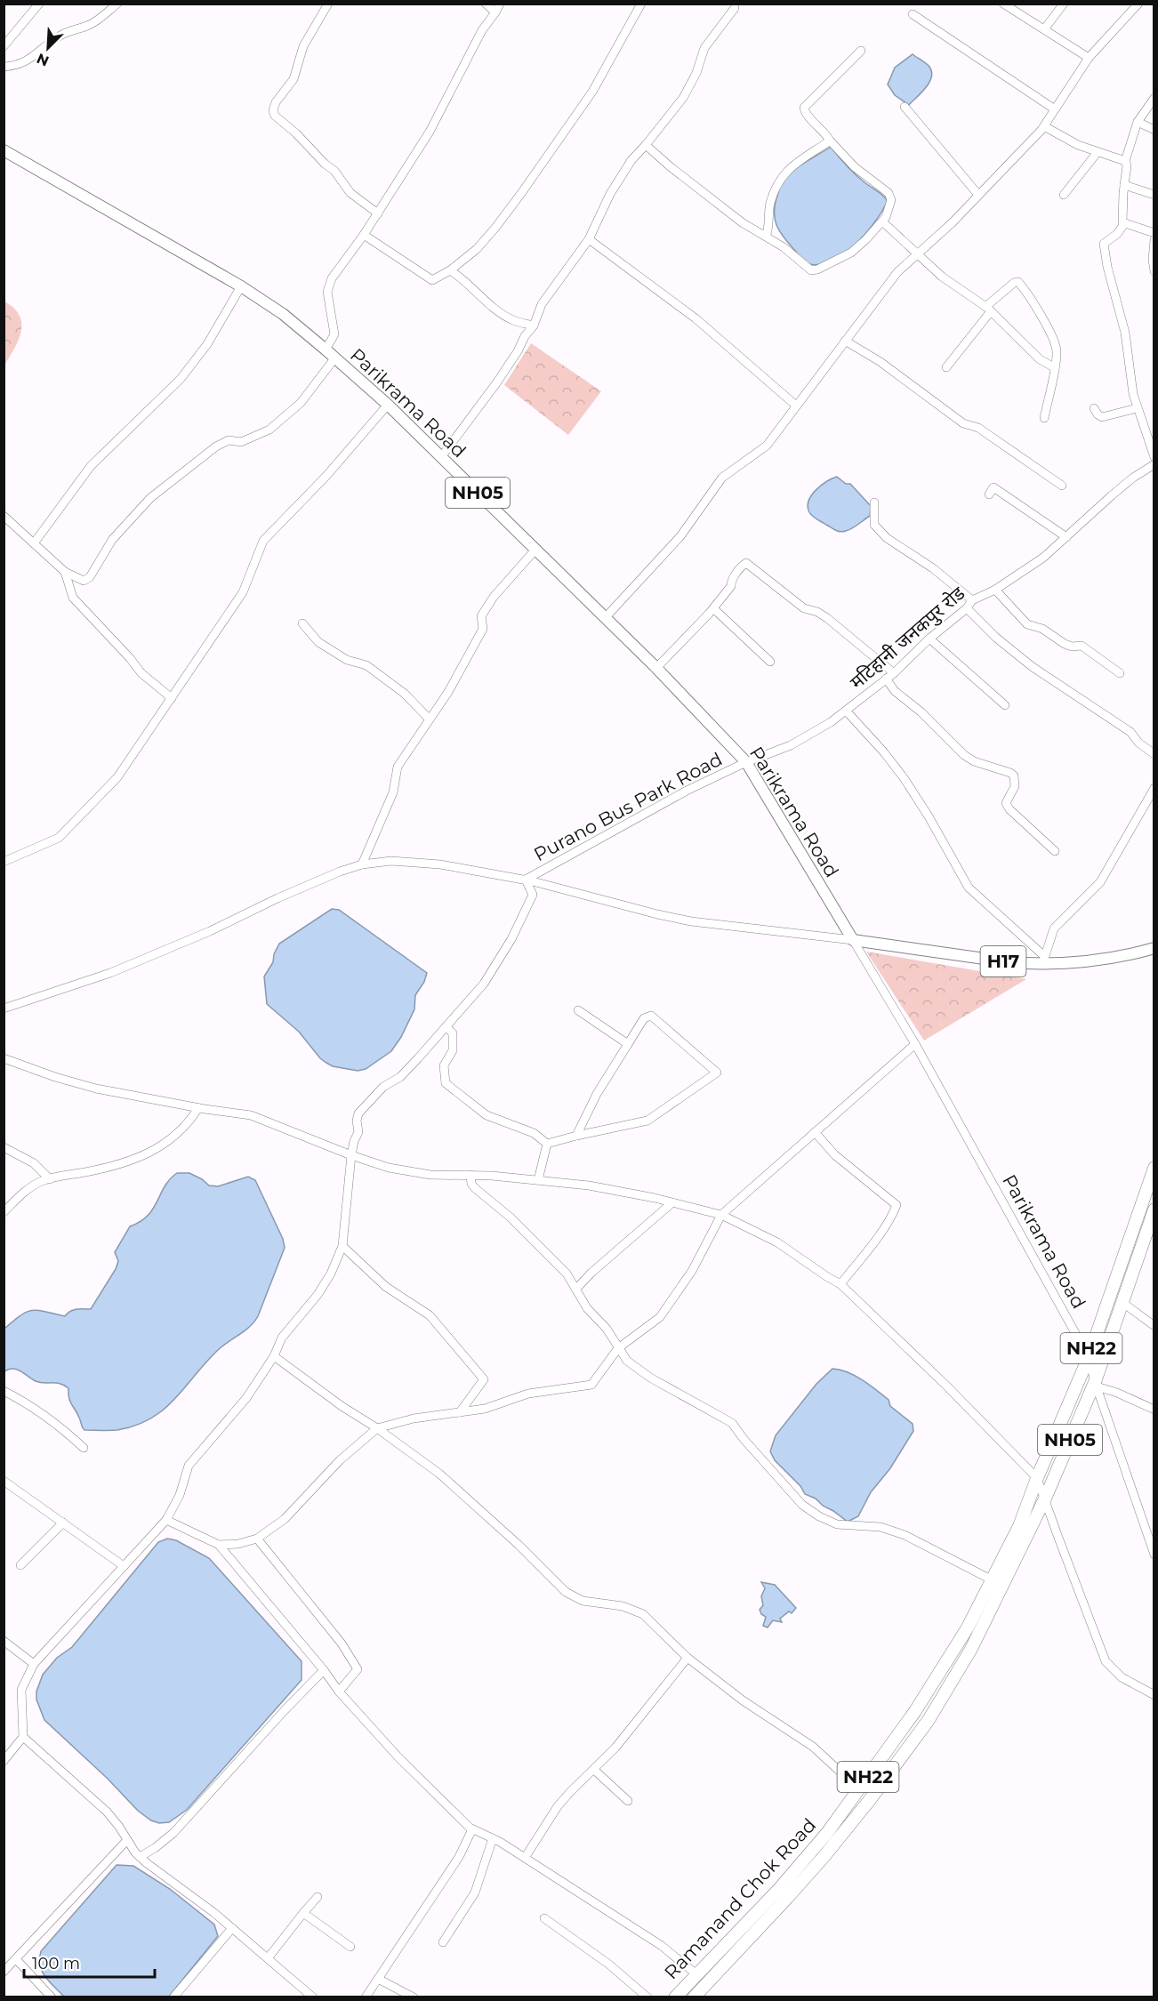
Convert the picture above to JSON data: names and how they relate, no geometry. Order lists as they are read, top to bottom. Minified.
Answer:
{"streets":{"highway":["NH05","NH22","Ramanand Chok Road"],"main road":["Parikrama Road","H17"],"street":["मटिहानी जनकपुर रोड","Purano Bus Park Road"]},"crossings":[["Parikrama Road","NH05"],["Parikrama Road","मटिहानी जनकपुर रोड"],["Parikrama Road","Purano Bus Park Road"],["Parikrama Road","H17"],["Parikrama Road","Ramanand Chok Road"],["NH05","H17"],["मटिहानी जनकपुर रोड","Purano Bus Park Road"]],"scale_bar":"100 m","north":"bottom left"}
